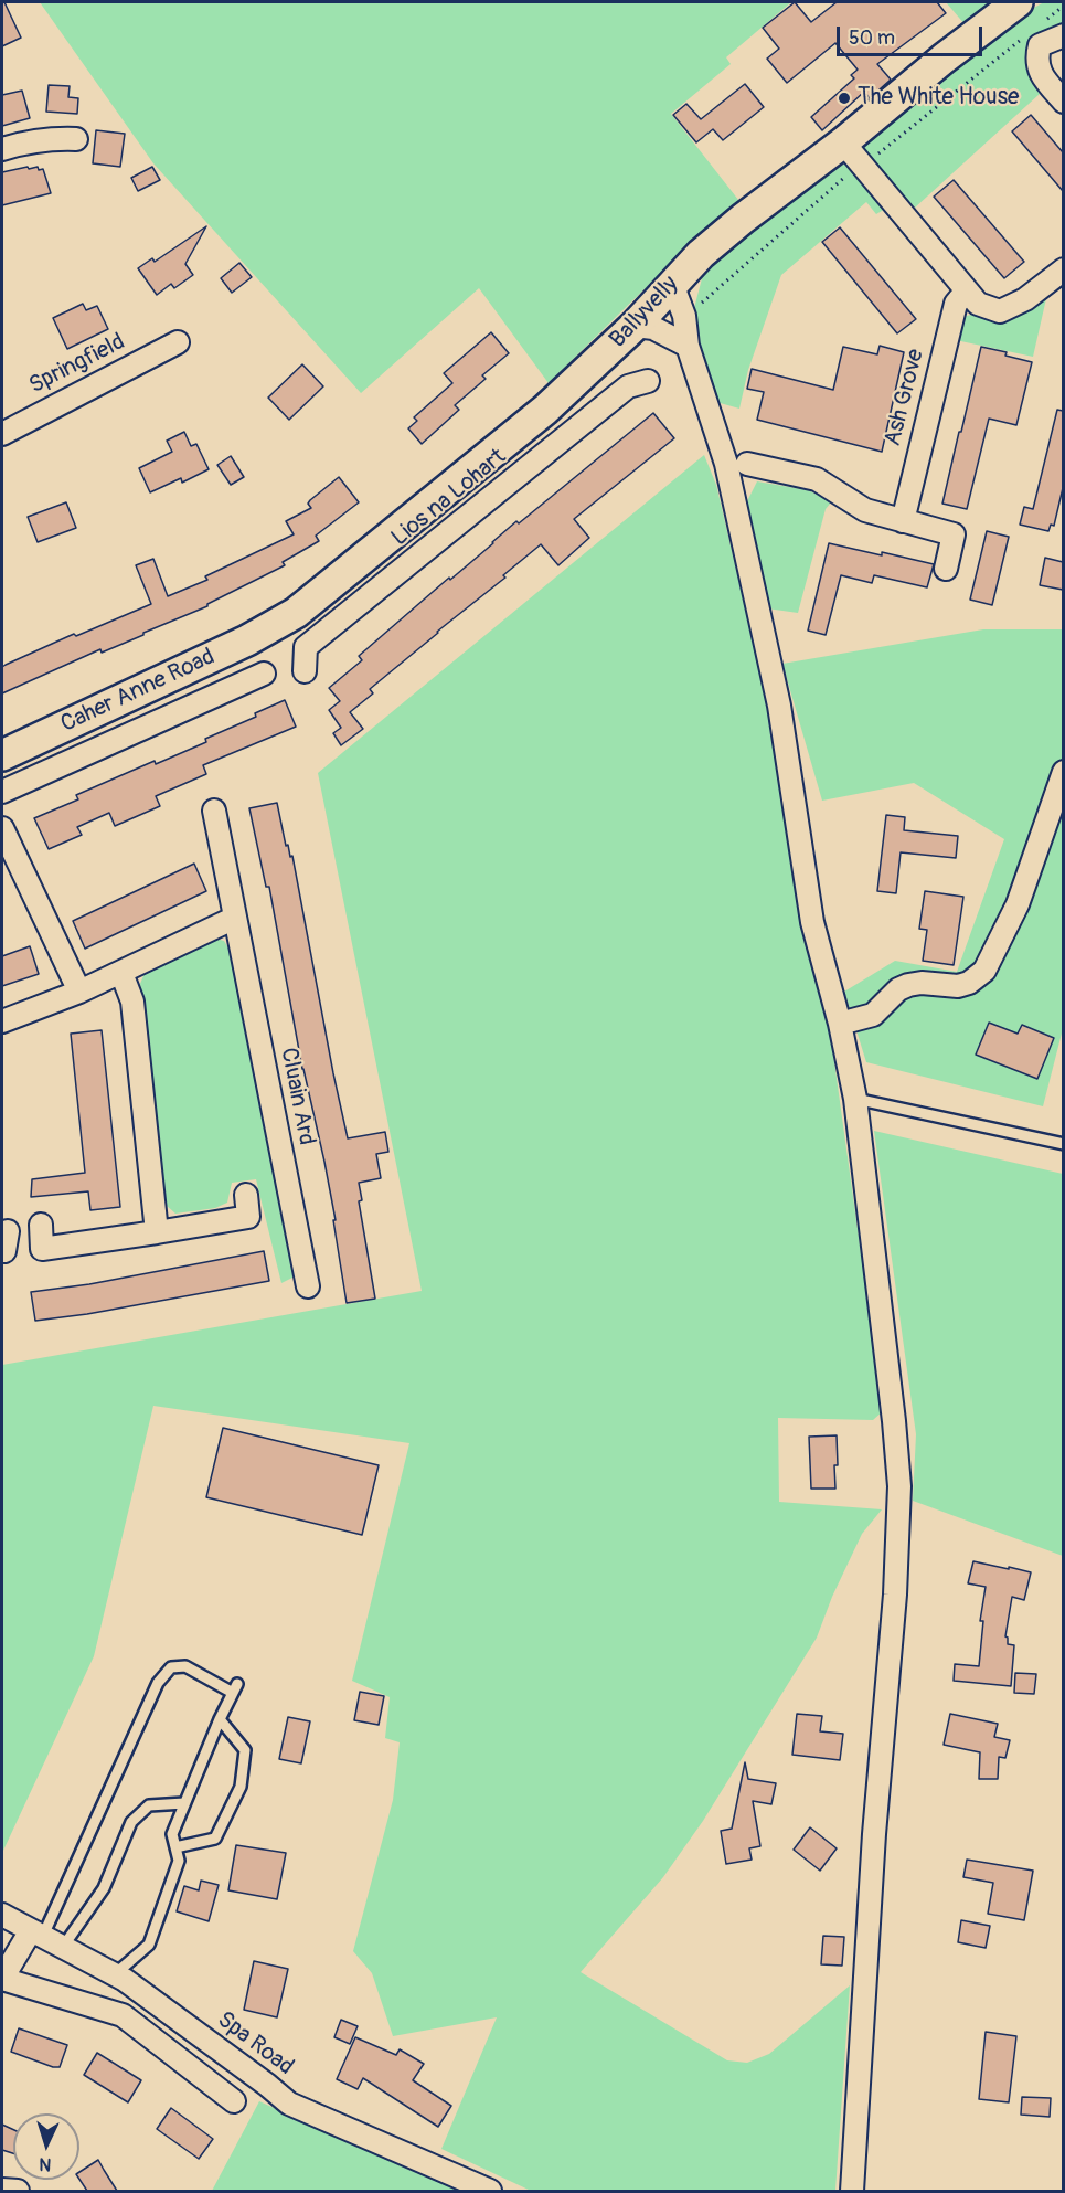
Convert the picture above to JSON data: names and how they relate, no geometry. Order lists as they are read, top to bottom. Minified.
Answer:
{"streets":{"street":["Ballyvelly","Springfield","Ash Grove","Lios na Lohart","Caher Anne Road","Cluain Ard","Spa Road"]},"crossings":[["Ballyvelly","Caher Anne Road"]],"places":["The White House"],"scale_bar":"50 m","north":"bottom"}
